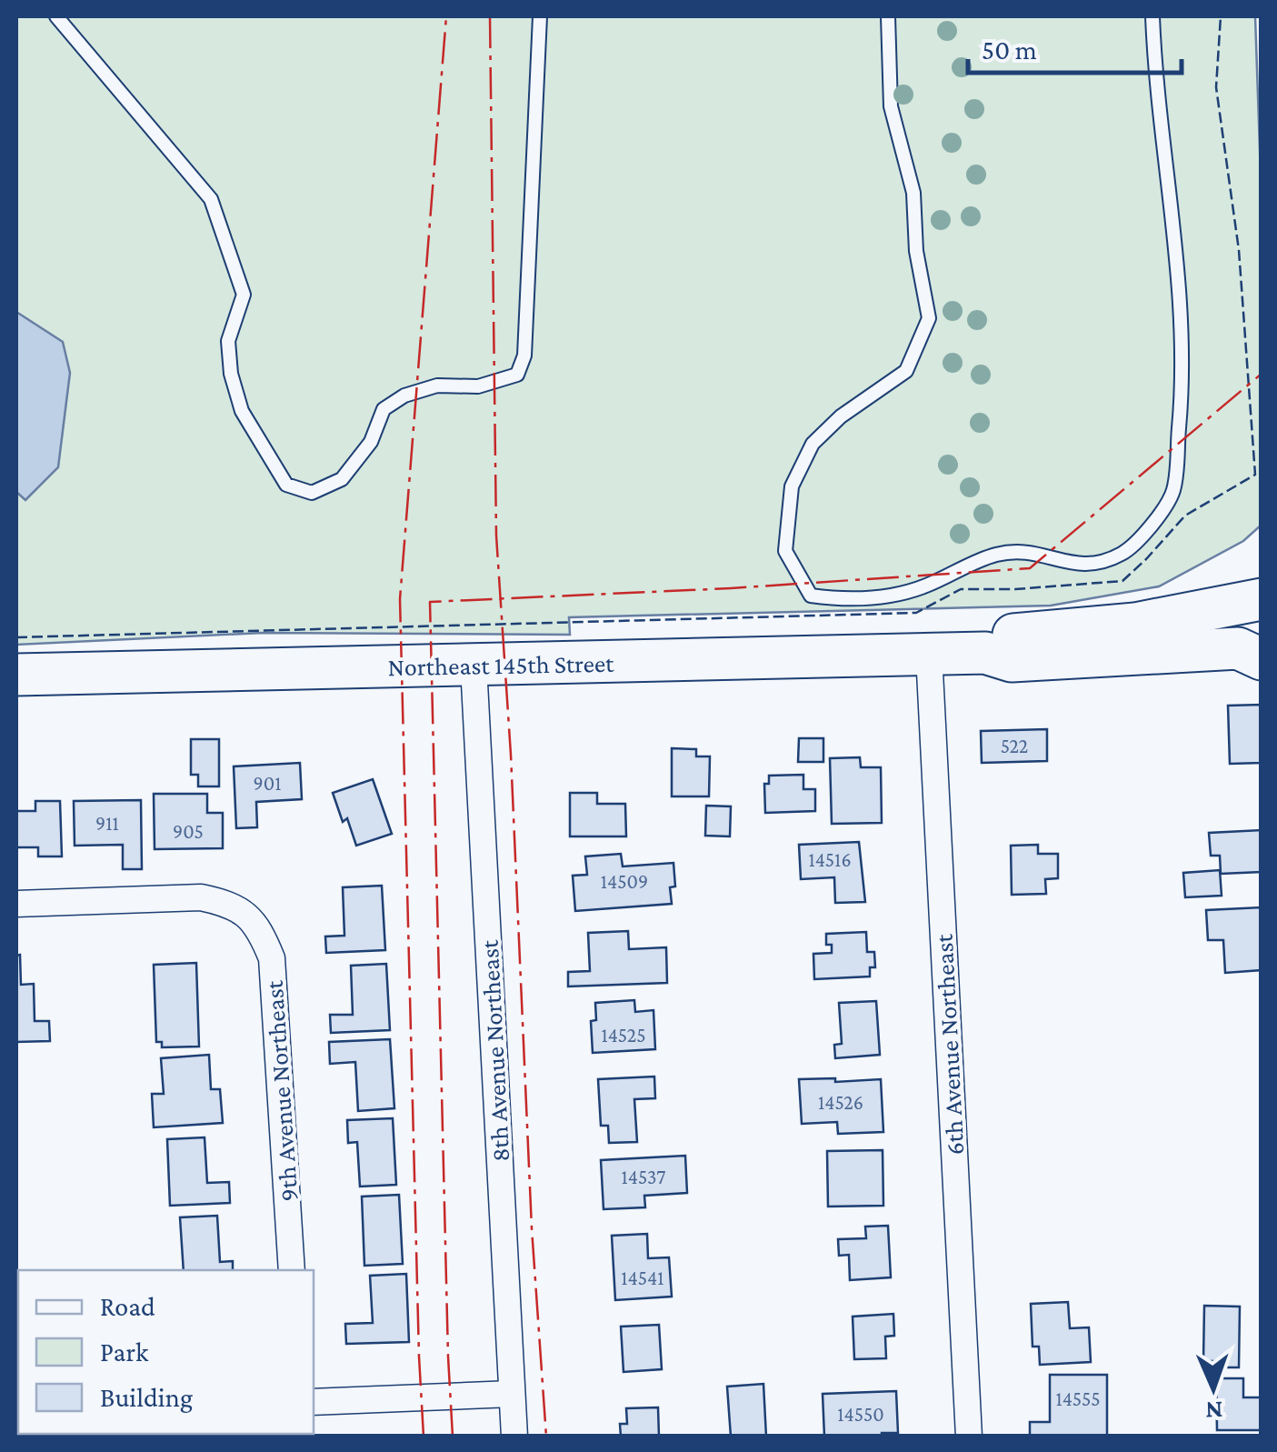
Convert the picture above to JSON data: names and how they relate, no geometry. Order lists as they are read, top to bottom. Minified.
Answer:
{"streets":{"main road":["Northeast 145th Street"],"street":["6th Avenue Northeast","8th Avenue Northeast","9th Avenue Northeast"]},"crossings":[["Northeast 145th Street","6th Avenue Northeast"],["Northeast 145th Street","8th Avenue Northeast"]],"house_numbers":["522","901","911","905","14516","14509","14525","14526","14537","14541","14555","14550"],"legend":["Road","Park","Building"],"scale_bar":"50 m","north":"bottom"}
